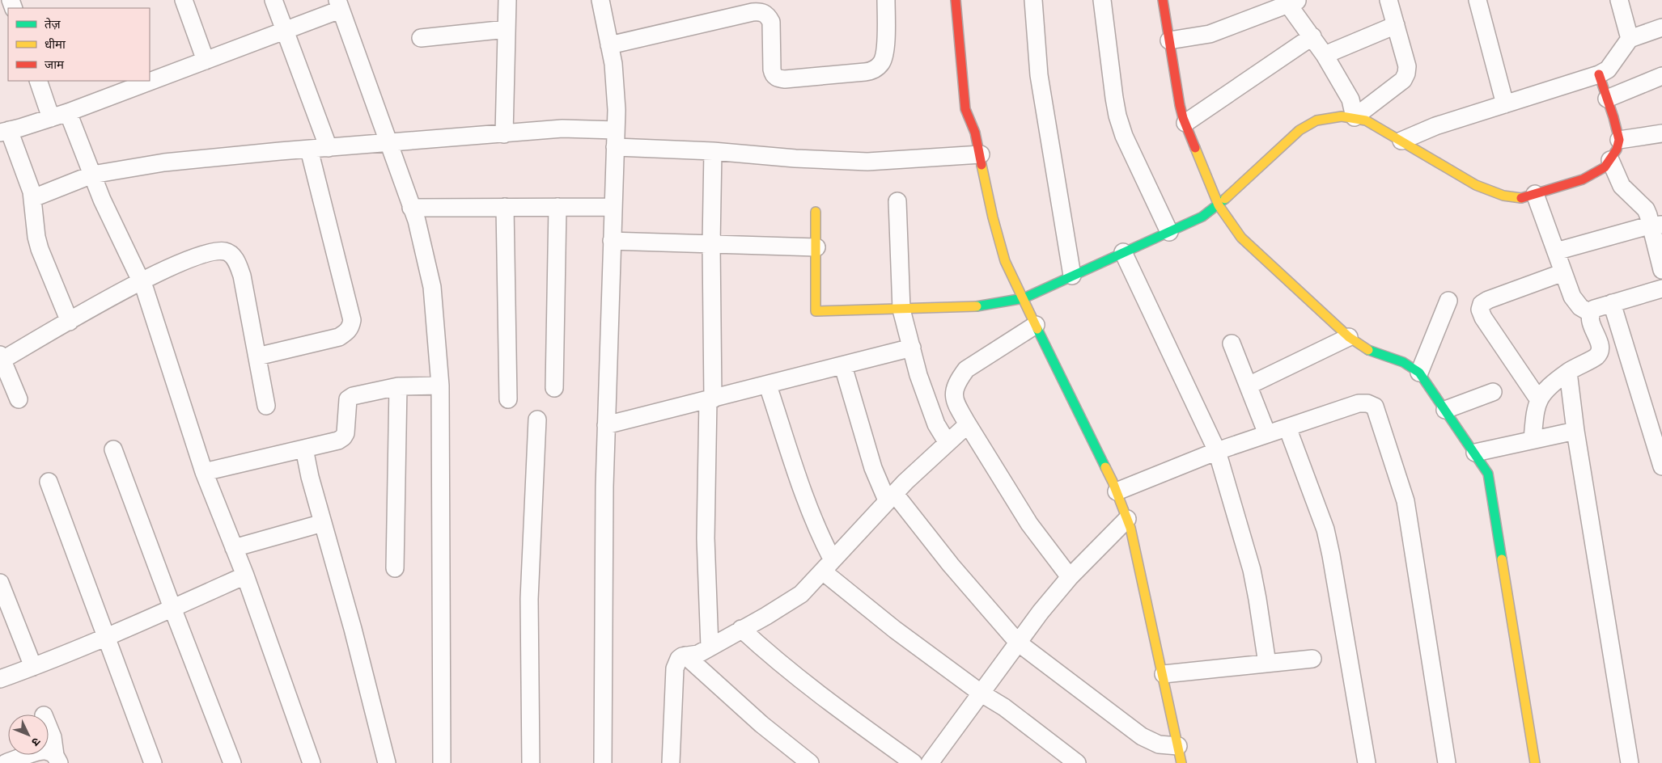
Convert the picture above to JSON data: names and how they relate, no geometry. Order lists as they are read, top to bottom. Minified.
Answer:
{"legend":["तेज़","धीमा","जाम"],"north":"bottom right"}
